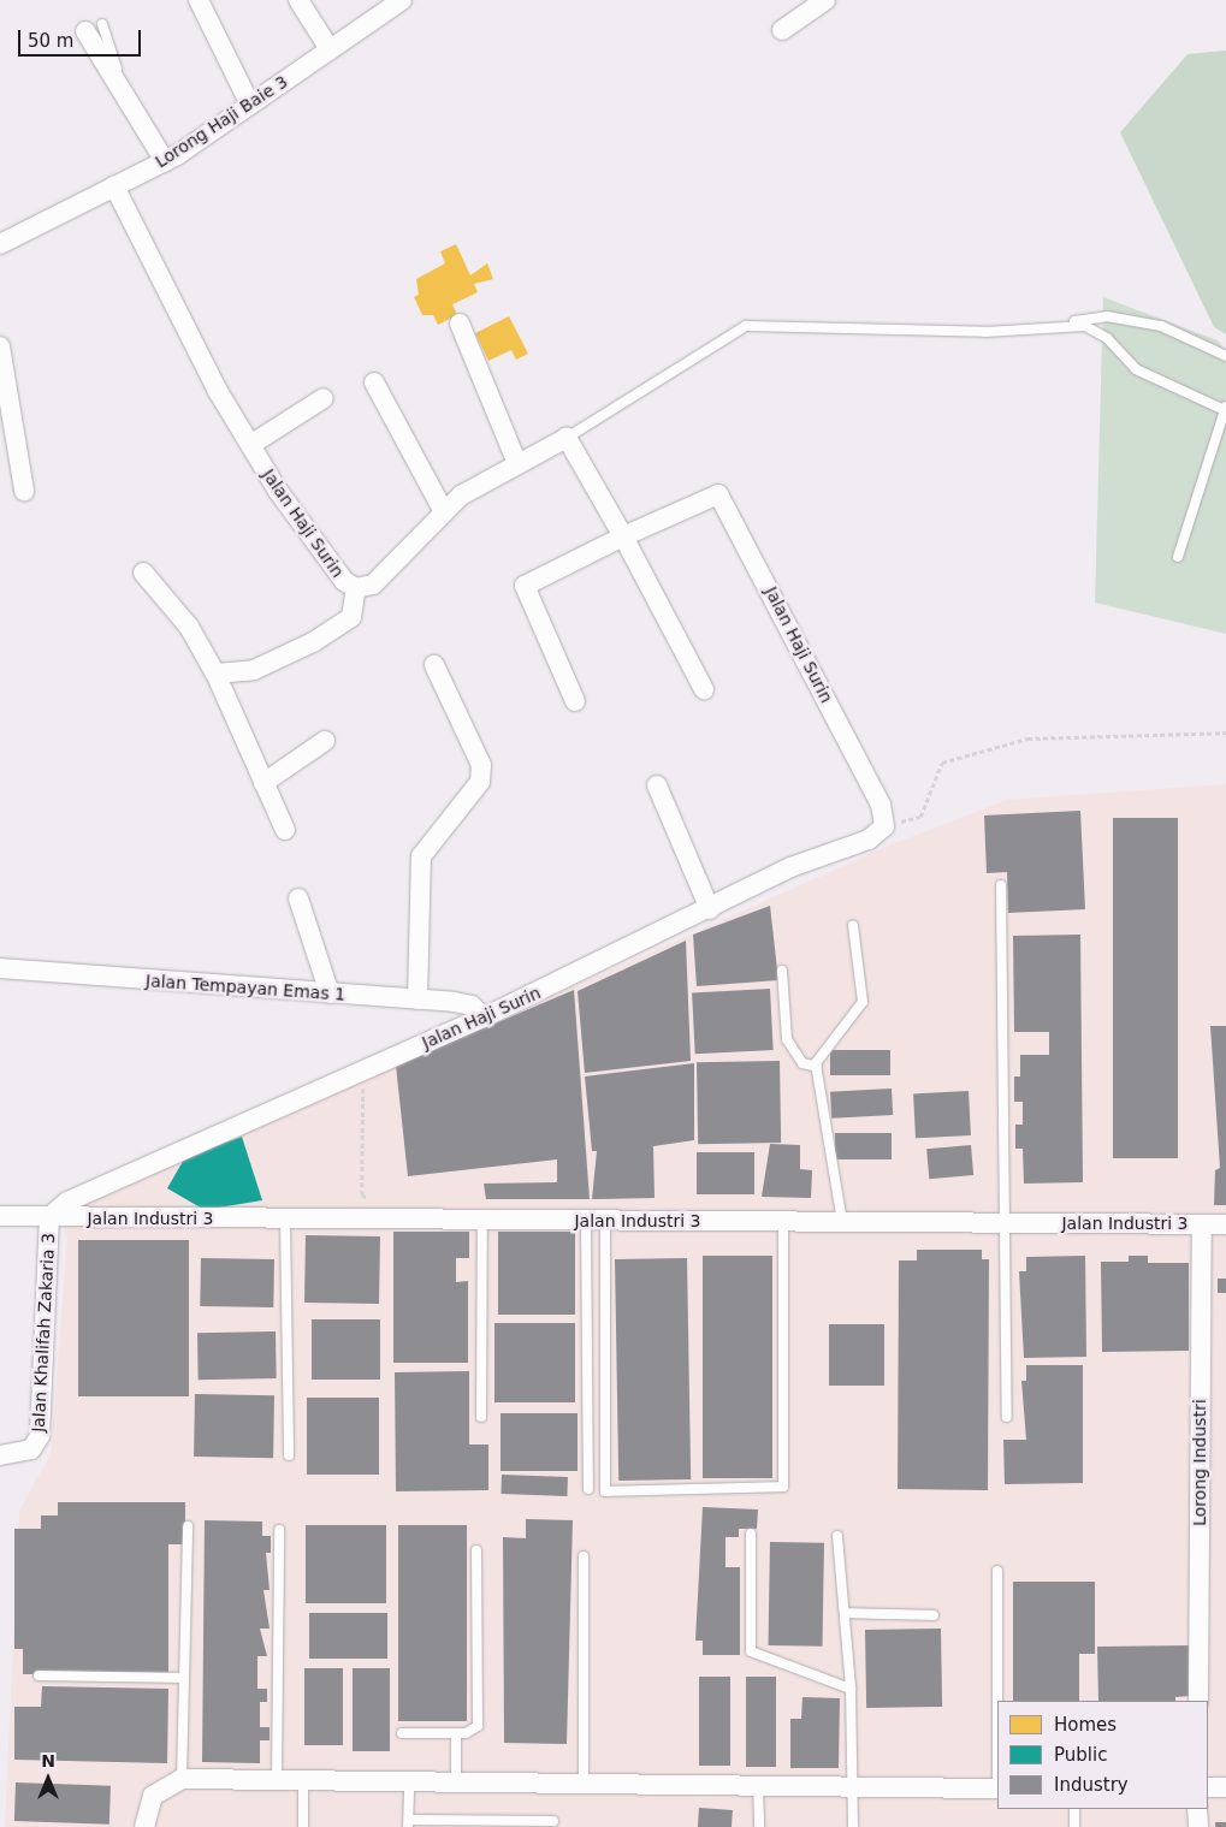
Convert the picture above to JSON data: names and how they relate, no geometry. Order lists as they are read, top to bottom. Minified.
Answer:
{"streets":{"street":["Lorong Haji Baie 3","Jalan Haji Surin","Jalan Tempayan Emas 1","Jalan Industri 3","Jalan Khalifah Zakaria 3","Lorong Industri"]},"crossings":[["Lorong Haji Baie 3","Jalan Haji Surin"],["Jalan Haji Surin","Jalan Tempayan Emas 1"],["Jalan Haji Surin","Jalan Industri 3"],["Jalan Haji Surin","Jalan Khalifah Zakaria 3"],["Jalan Industri 3","Jalan Khalifah Zakaria 3"],["Jalan Industri 3","Lorong Industri"]],"legend":["Homes","Public","Industry"],"scale_bar":"50 m","north":"top"}
